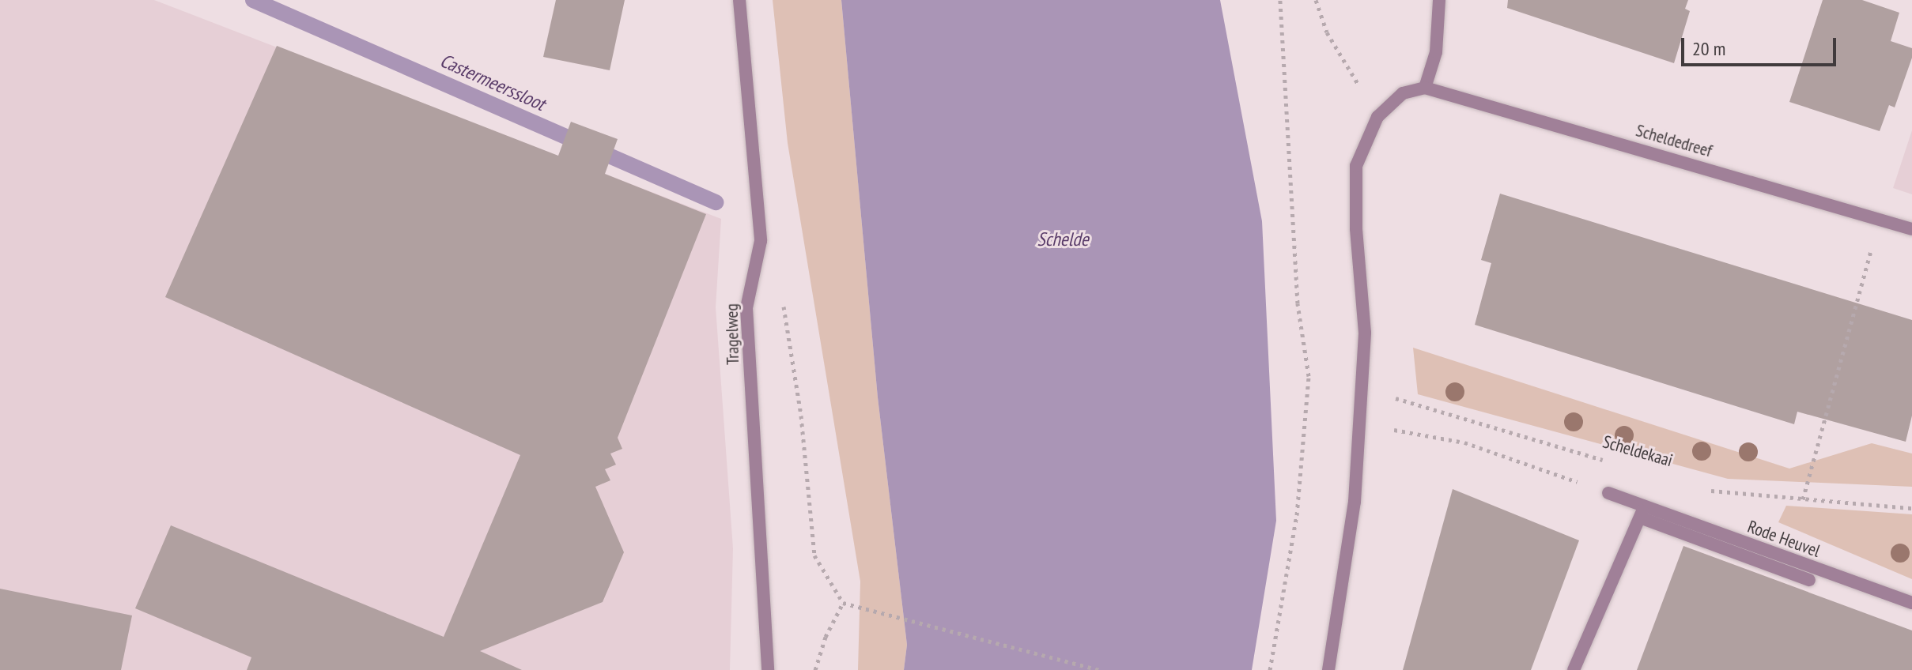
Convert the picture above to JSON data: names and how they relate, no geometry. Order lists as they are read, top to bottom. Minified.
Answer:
{"streets":{"street":["Scheldedreef","Tragelweg","Rode Heuvel"],"path":["Scheldekaai"]},"water":["Castermeerssloot","Schelde"],"scale_bar":"20 m"}
